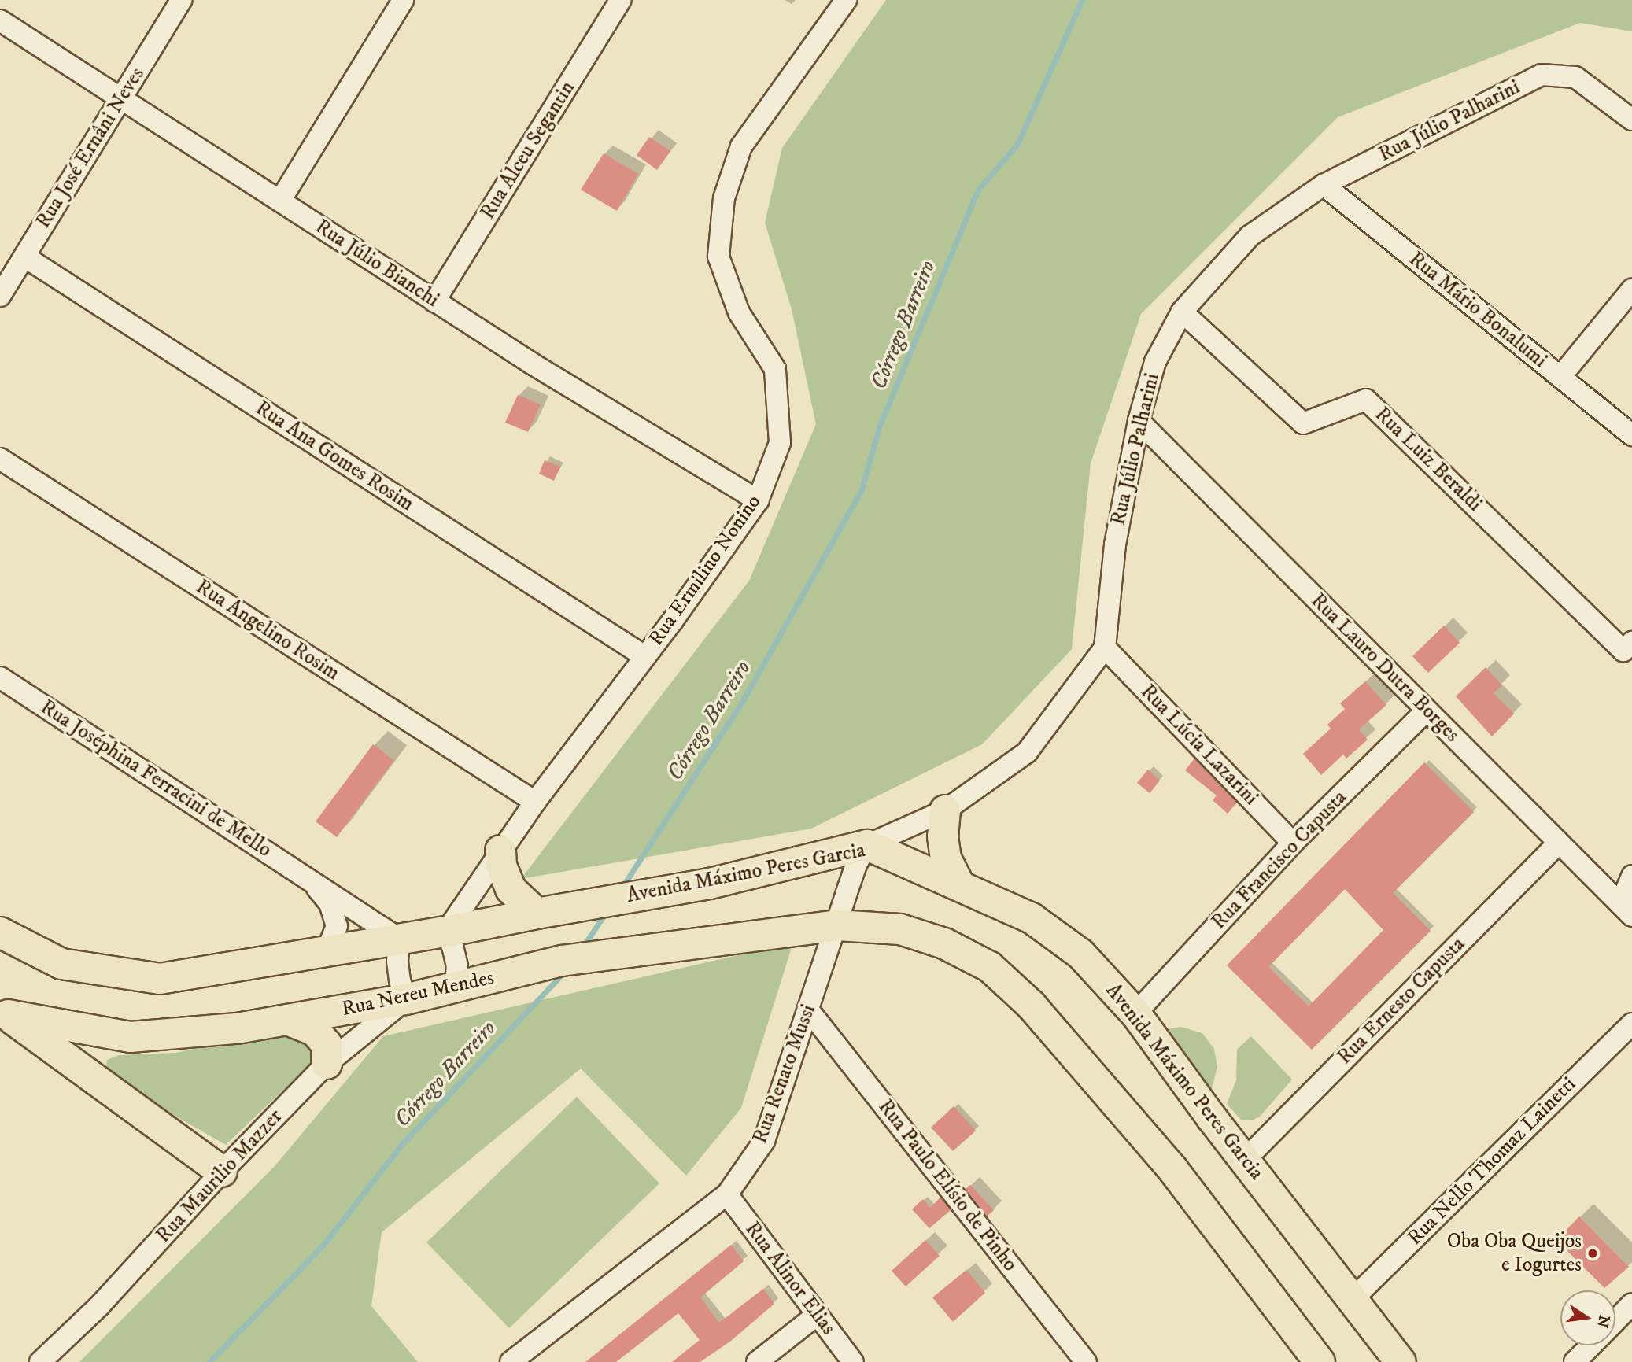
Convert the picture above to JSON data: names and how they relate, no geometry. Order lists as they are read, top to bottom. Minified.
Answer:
{"streets":{"main road":["Avenida Máximo Peres Garcia","Rua Nereu Mendes"],"street":["Rua Júlio Palharini","Rua José Ernâni Neves","Rua Alceu Segantin","Rua Júlio Bianchi","Rua Mário Bonalumi","Rua Ana Gomes Rosim","Rua Luiz Beraldi","Rua Ermilino Nonino","Rua Angelino Rosim","Rua Lauro Dutra Borges","Rua Lúcia Lazarini","Rua Joséphina Ferracini de Mello","Rua Francisco Capusta","Rua Ernesto Capusta","Rua Renato Mussi","Rua Nello Thomaz Lainetti","Rua Maurilio Mazzer","Rua Paulo Elísio de Pinho","Rua Alinor Elias"]},"crossings":[["Rua Júlio Palharini","Rua Mário Bonalumi"],["Rua Júlio Palharini","Rua Luiz Beraldi"],["Rua Júlio Palharini","Rua Lauro Dutra Borges"],["Rua Júlio Palharini","Rua Lúcia Lazarini"],["Rua José Ernâni Neves","Rua Júlio Bianchi"],["Rua José Ernâni Neves","Rua Ana Gomes Rosim"],["Rua Alceu Segantin","Rua Júlio Bianchi"],["Rua Júlio Bianchi","Rua Ermilino Nonino"],["Rua Ana Gomes Rosim","Rua Ermilino Nonino"],["Rua Ermilino Nonino","Rua Angelino Rosim"],["Rua Ermilino Nonino","Avenida Máximo Peres Garcia"],["Rua Lauro Dutra Borges","Rua Francisco Capusta"],["Rua Lauro Dutra Borges","Rua Ernesto Capusta"],["Rua Lúcia Lazarini","Rua Francisco Capusta"],["Rua Joséphina Ferracini de Mello","Avenida Máximo Peres Garcia"],["Rua Francisco Capusta","Avenida Máximo Peres Garcia"],["Avenida Máximo Peres Garcia","Rua Ernesto Capusta"],["Avenida Máximo Peres Garcia","Rua Renato Mussi"],["Avenida Máximo Peres Garcia","Rua Nello Thomaz Lainetti"],["Rua Nereu Mendes","Rua Renato Mussi"],["Rua Nereu Mendes","Rua Maurilio Mazzer"],["Rua Renato Mussi","Rua Paulo Elísio de Pinho"],["Rua Renato Mussi","Rua Alinor Elias"]],"water":["Córrego Barreiro"],"places":["Oba Oba Queijos e Iogurtes"],"north":"right"}
